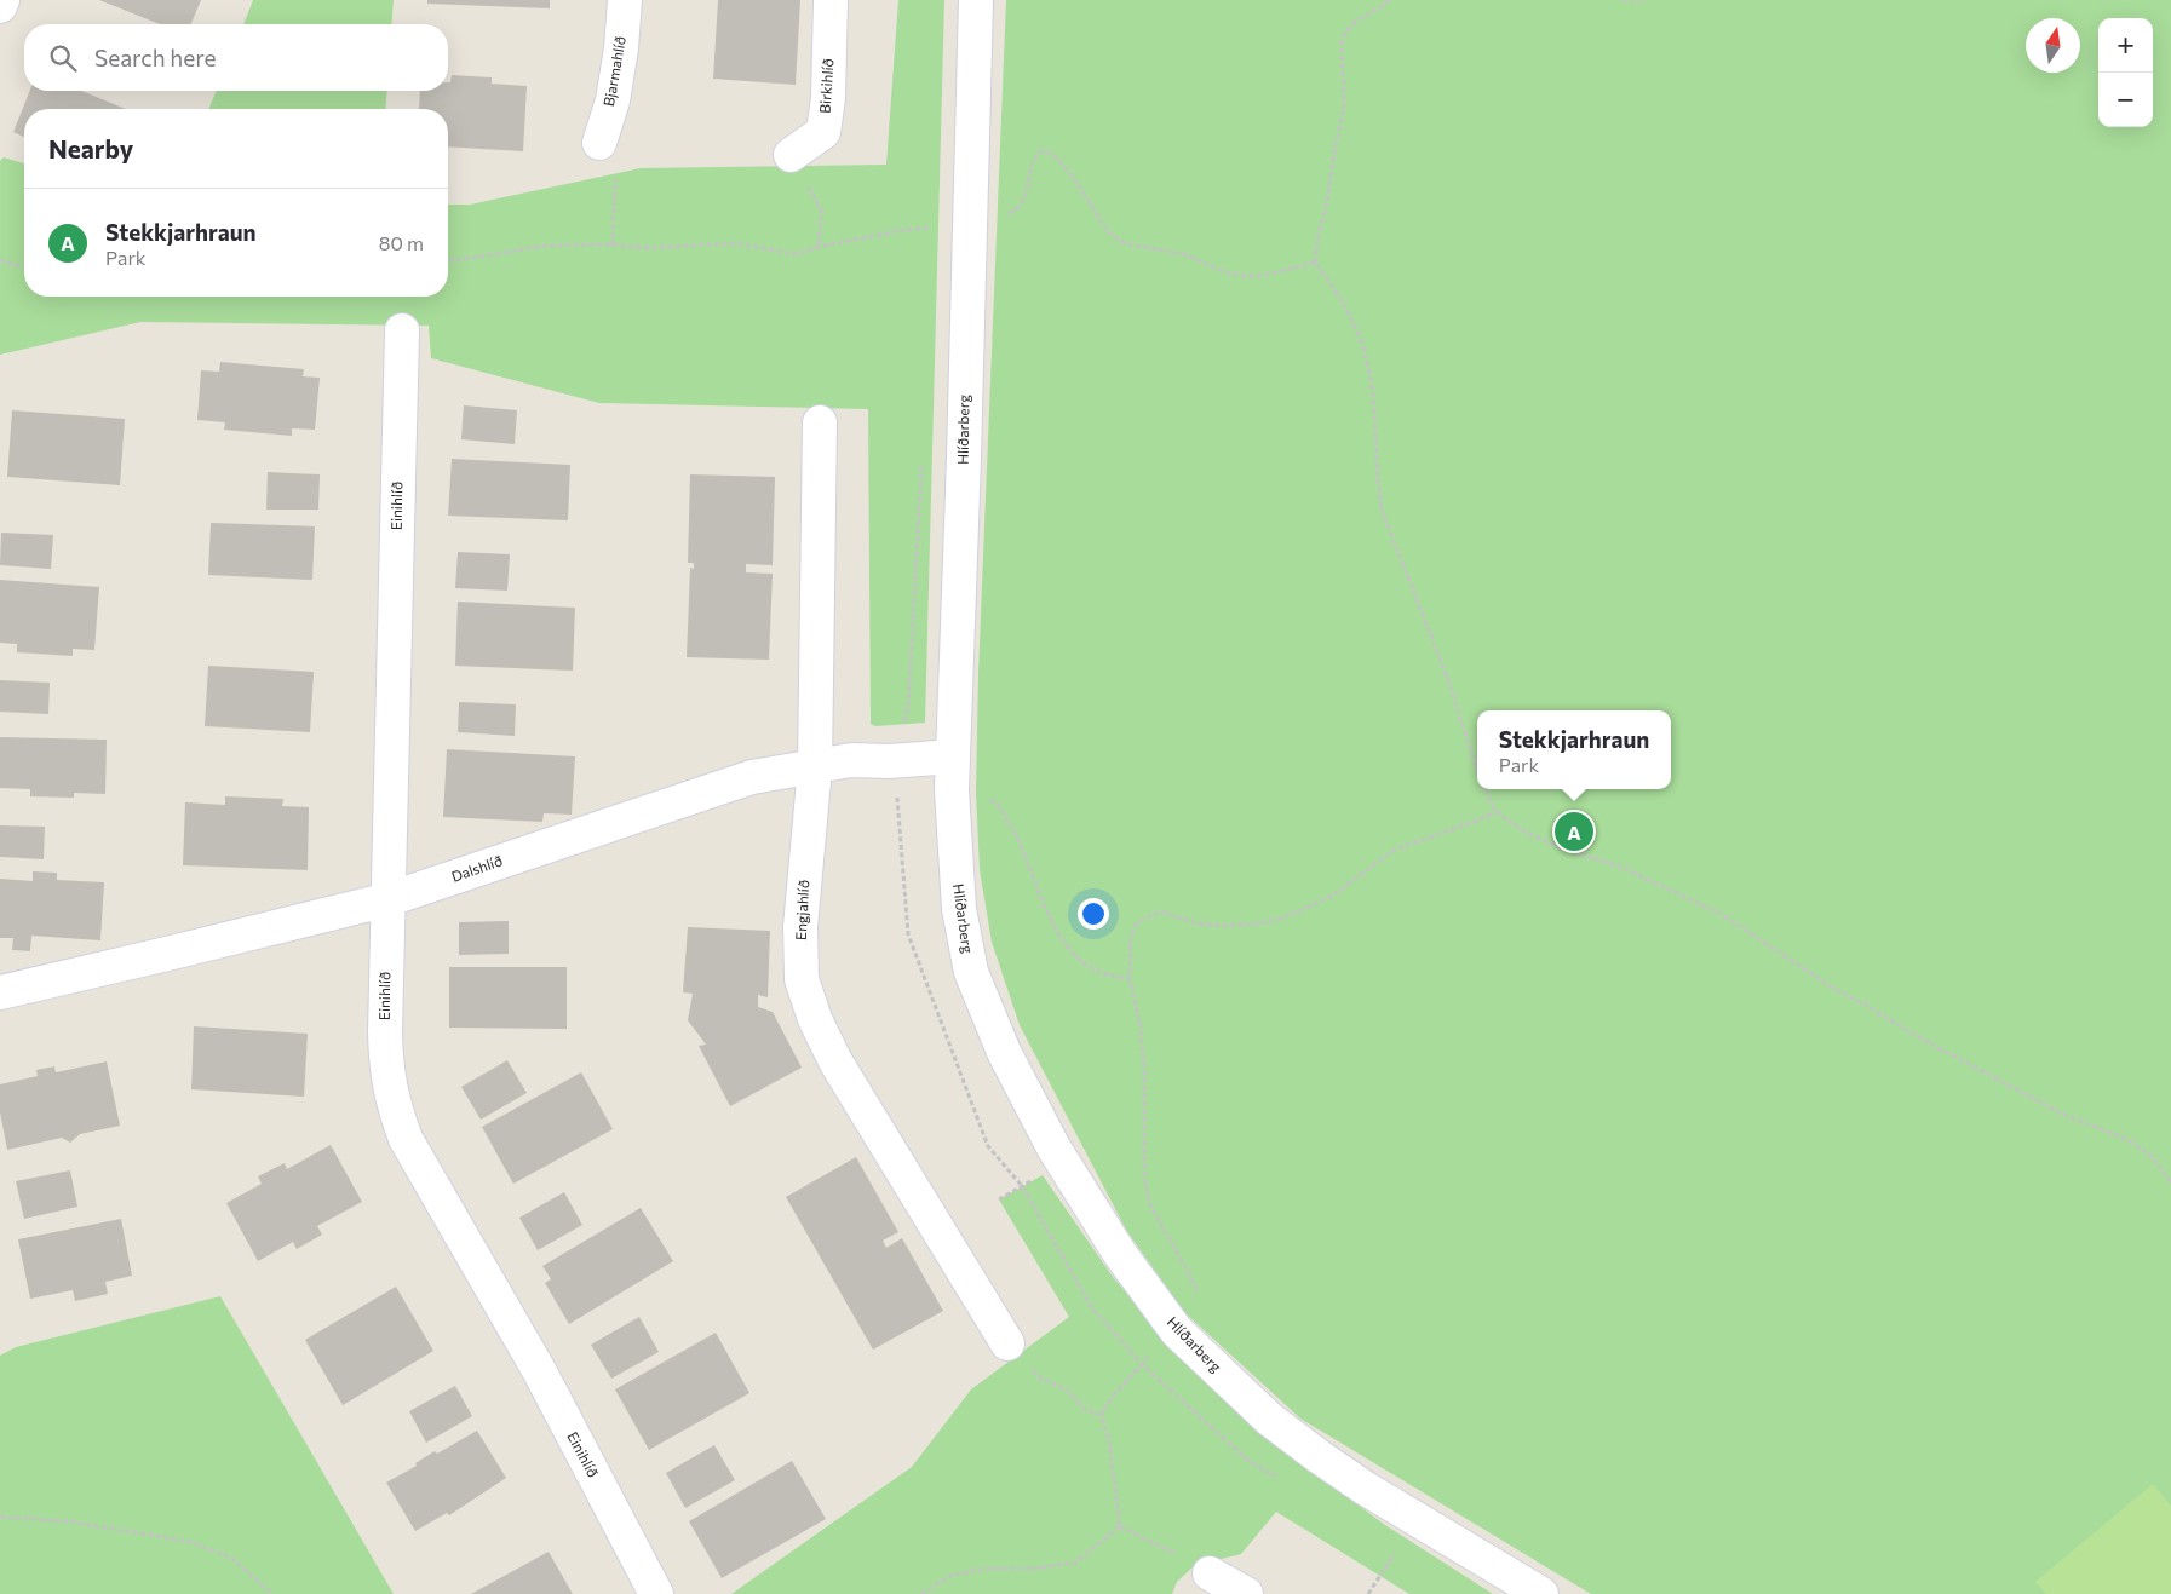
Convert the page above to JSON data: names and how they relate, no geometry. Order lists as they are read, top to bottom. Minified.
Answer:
{"streets":{"street":["Bjarmahlíð","Birkihlíð","Hlíðarberg","Einihlíð","Dalshlíð","Engjahlíð"]},"crossings":[["Hlíðarberg","Dalshlíð"],["Einihlíð","Dalshlíð"],["Dalshlíð","Engjahlíð"]],"north":"top","page":{"map_buttons":["+","−"],"search":"Search here","heading":"Nearby","list":[{"mark":"A","name":"Stekkjarhraun","note":"Park","value":"80 m"}],"popup":["Stekkjarhraun","Park"],"pins":"A"}}
